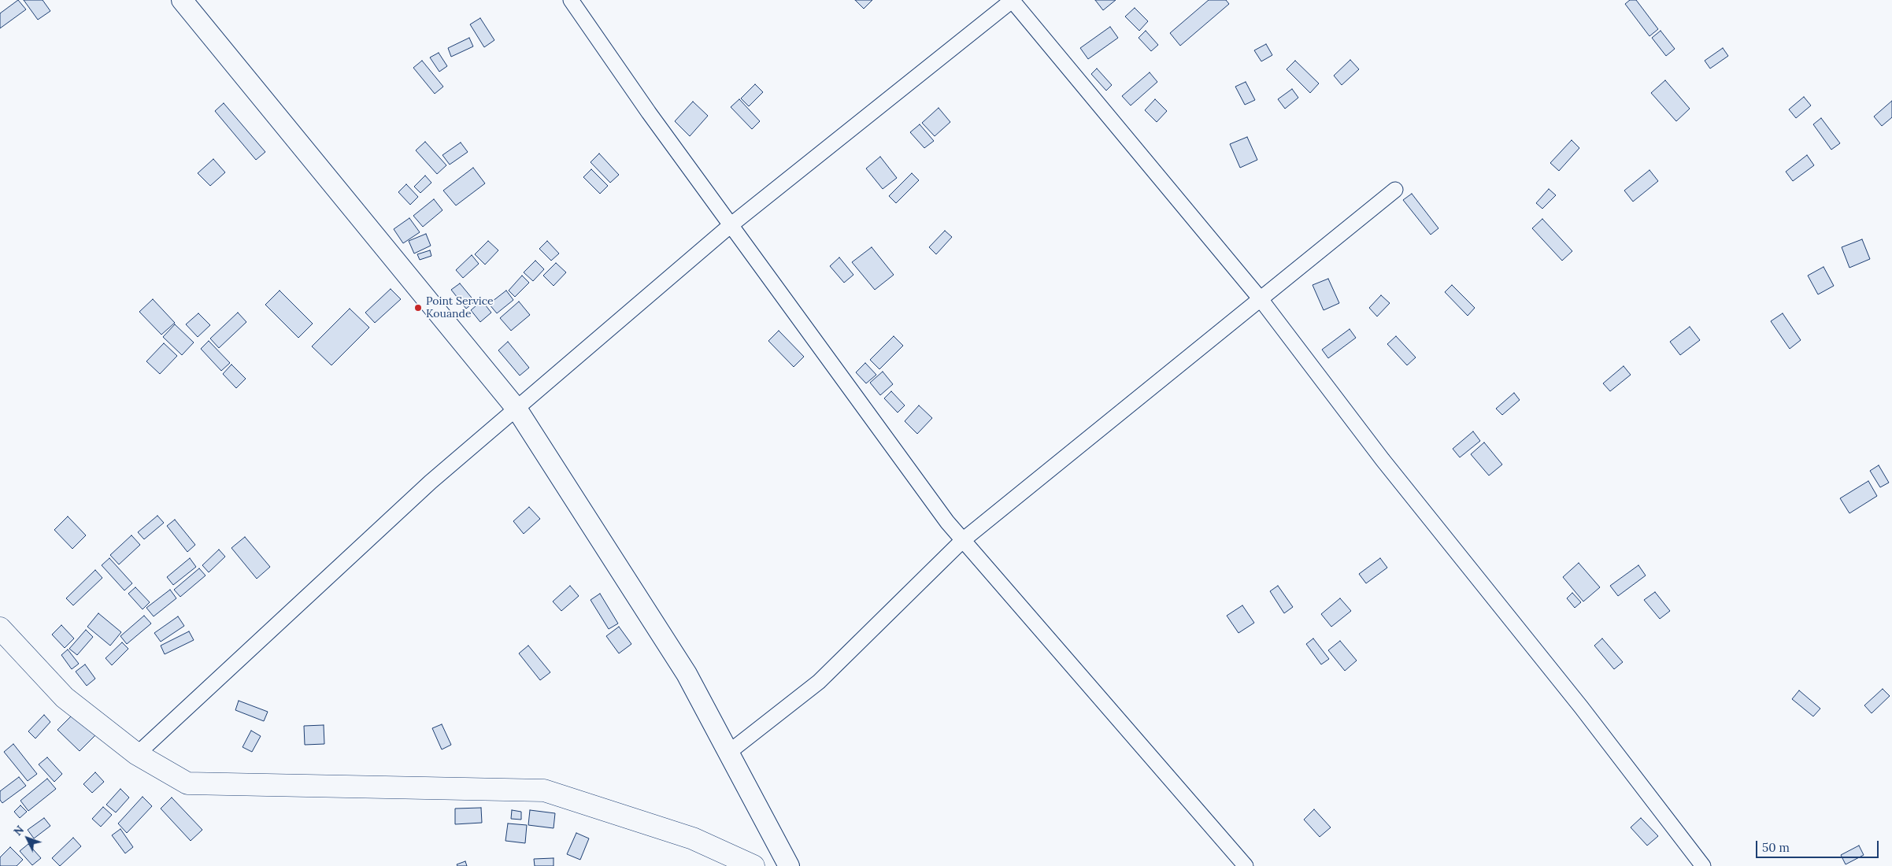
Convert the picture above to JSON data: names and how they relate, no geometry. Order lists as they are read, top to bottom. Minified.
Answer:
{"places":["Point Service Kouande"],"scale_bar":"50 m","north":"top left"}
